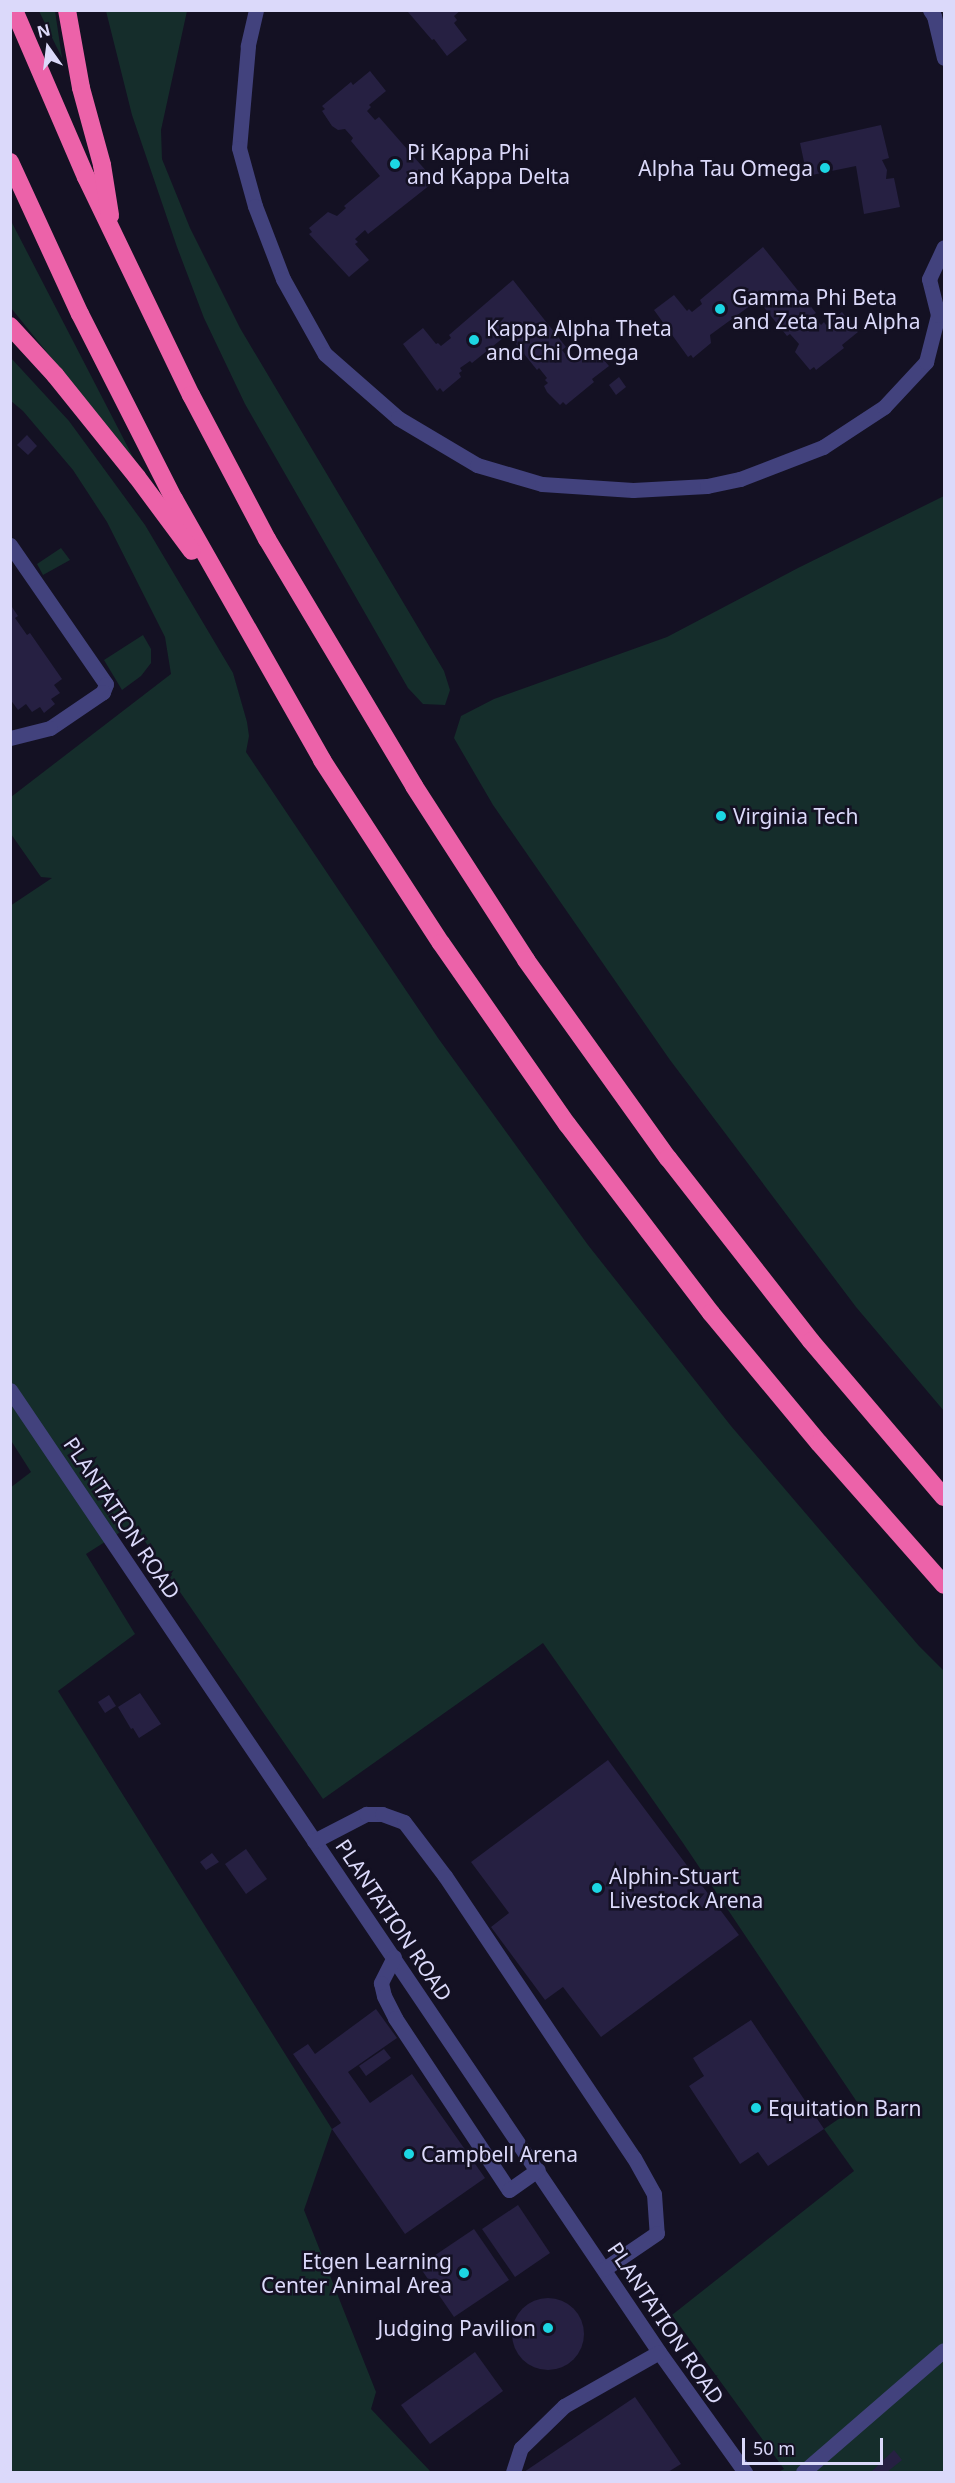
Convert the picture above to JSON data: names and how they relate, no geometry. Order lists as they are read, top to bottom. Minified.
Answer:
{"streets":{"street":["PLANTATION ROAD"]},"places":["Pi Kappa Phi and Kappa Delta","Alpha Tau Omega","Gamma Phi Beta and Zeta Tau Alpha","Kappa Alpha Theta and Chi Omega","Virginia Tech","Alphin-Stuart Livestock Arena","Equitation Barn","Campbell Arena","Etgen Learning Center Animal Area","Judging Pavilion"],"scale_bar":"50 m","north":"top"}
